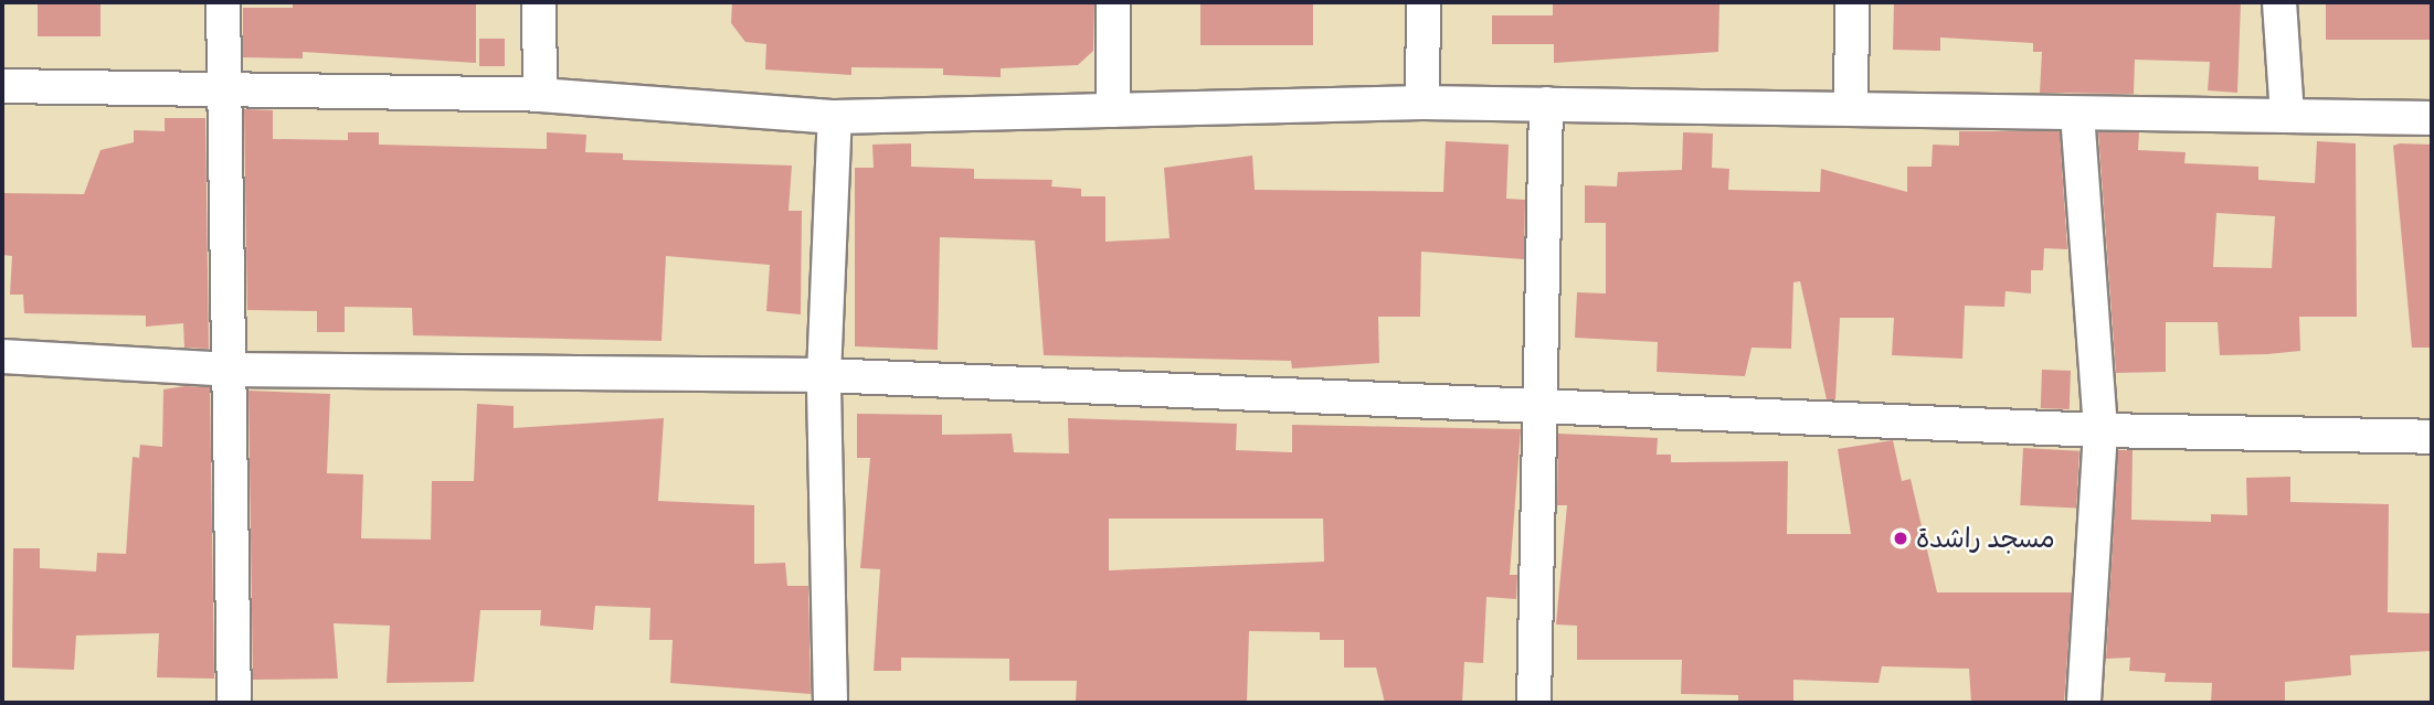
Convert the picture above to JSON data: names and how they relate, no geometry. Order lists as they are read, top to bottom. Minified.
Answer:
{"places":["مسجد راشدة"]}
